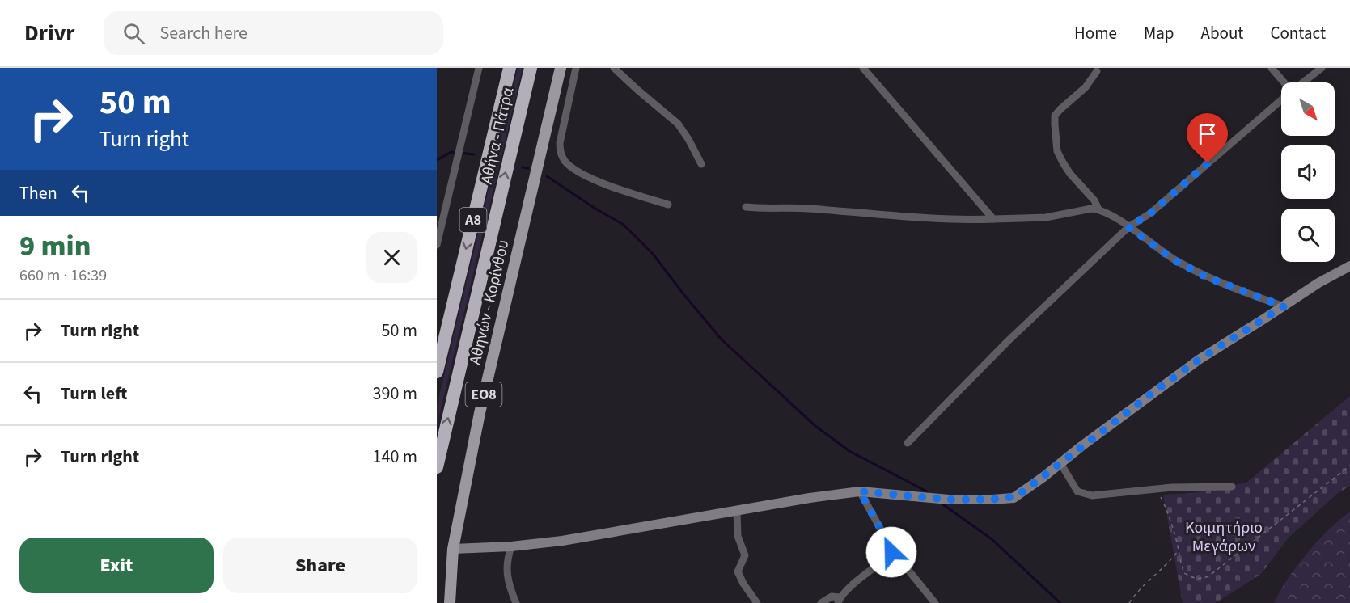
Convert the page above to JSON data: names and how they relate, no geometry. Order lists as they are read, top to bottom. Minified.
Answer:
{"streets":{"highway":["Αθήνα - Πάτρα","Α8"],"main road":["Αθηνών - Κορίνθου","ΕΟ8"]},"parks":["Κοιμητήριο Μεγάρων"],"north":"bottom right","page":{"header":"Drivr","search":"Search here","nav":["Home","Map","About","Contact"],"turn":["50 m","Turn right"],"then":"Then","heading":["9 min","660 m · 16:39"],"list":[{"name":"Turn right","value":"50 m"},{"name":"Turn left","value":"390 m"},{"name":"Turn right","value":"140 m"}],"buttons":["Exit","Share"]}}
